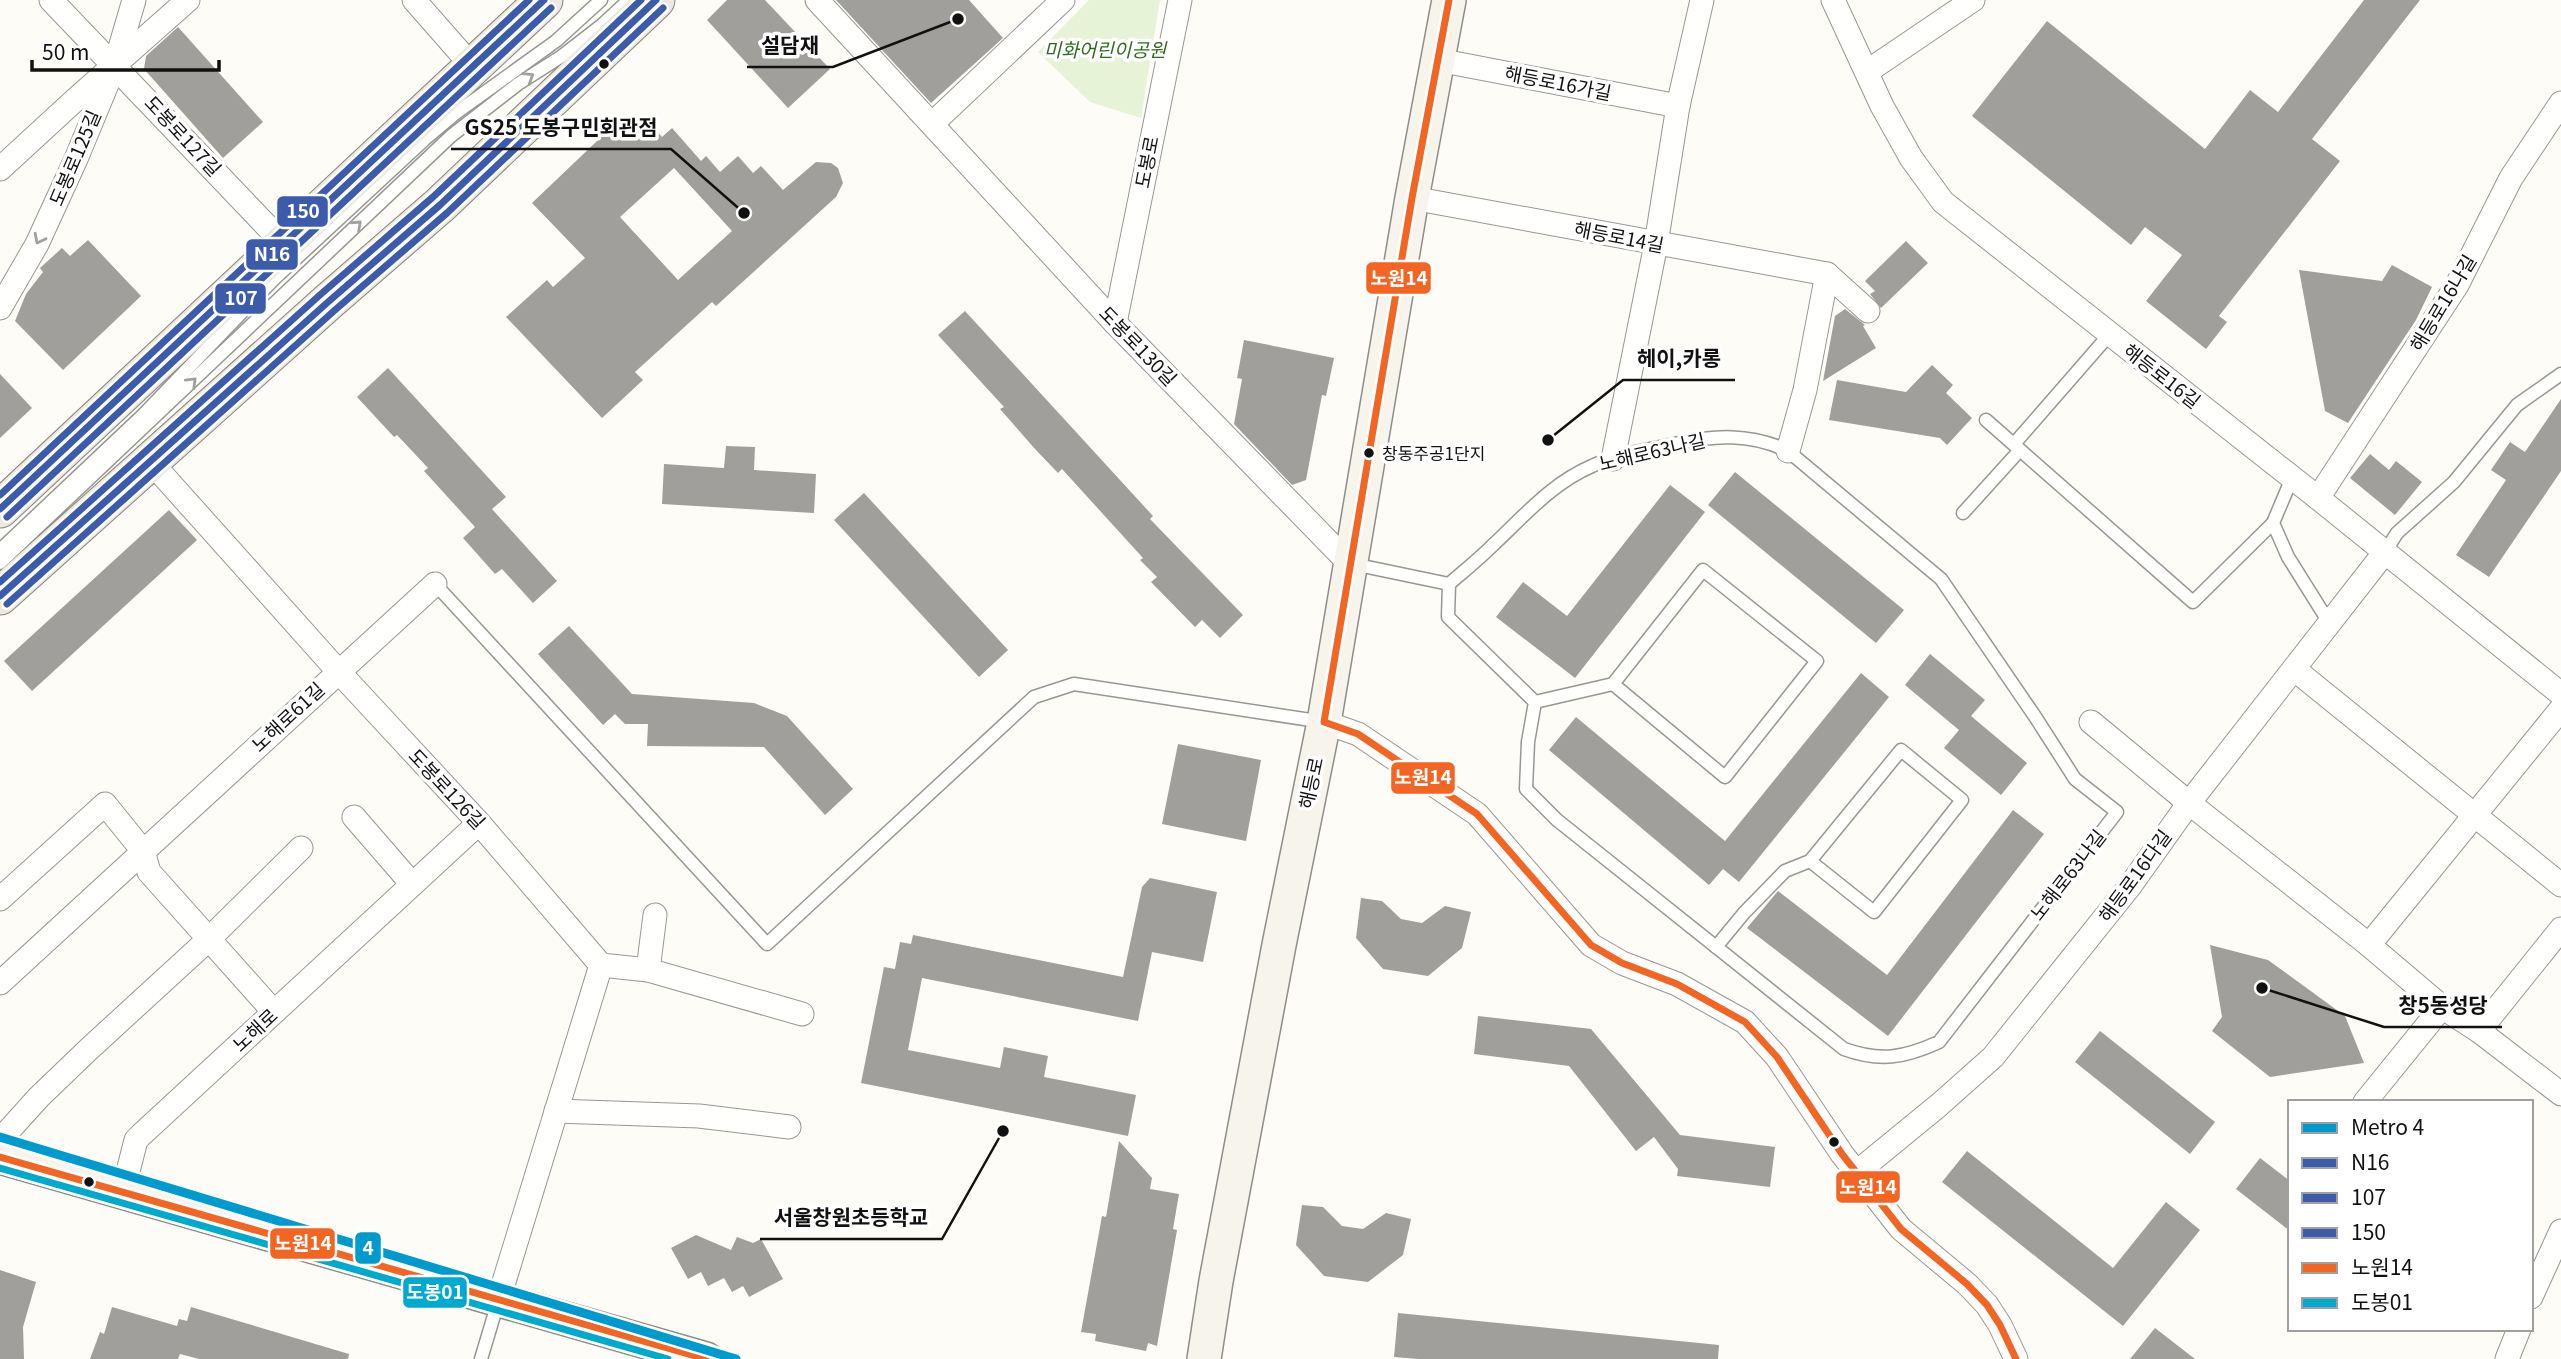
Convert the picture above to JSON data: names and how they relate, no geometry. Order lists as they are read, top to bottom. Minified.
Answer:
{"streets":{"main road":["해등로"],"street":["해등로16가길","도봉로127길","도봉로125길","도봉로","해등로14길","해등로16나길","도봉로130길","해등로16길","노해로61길","도봉로126길","해등로16다길","노해로"],"lane":["노해로63나길"]},"crossings":[["해등로16가길","해등로"],["도봉로127길","도봉로125길"],["도봉로","도봉로130길"],["해등로14길","해등로"],["해등로16나길","해등로16길"],["도봉로130길","해등로"],["해등로16길","해등로16다길"],["노해로61길","도봉로126길"],["도봉로126길","노해로"]],"parks":["미화어린이공원"],"places":["설담재","GS25 도봉구민회관점","헤이,카롱","창동주공1단지","창5동성당","서울창원초등학교"],"lines":["transit line N16","transit line 150","transit line 노원14","transit line 107","metro line 4","transit line 도봉01"],"legend":["Metro 4","N16","107","150","노원14","도봉01"],"scale_bar":"50 m"}
